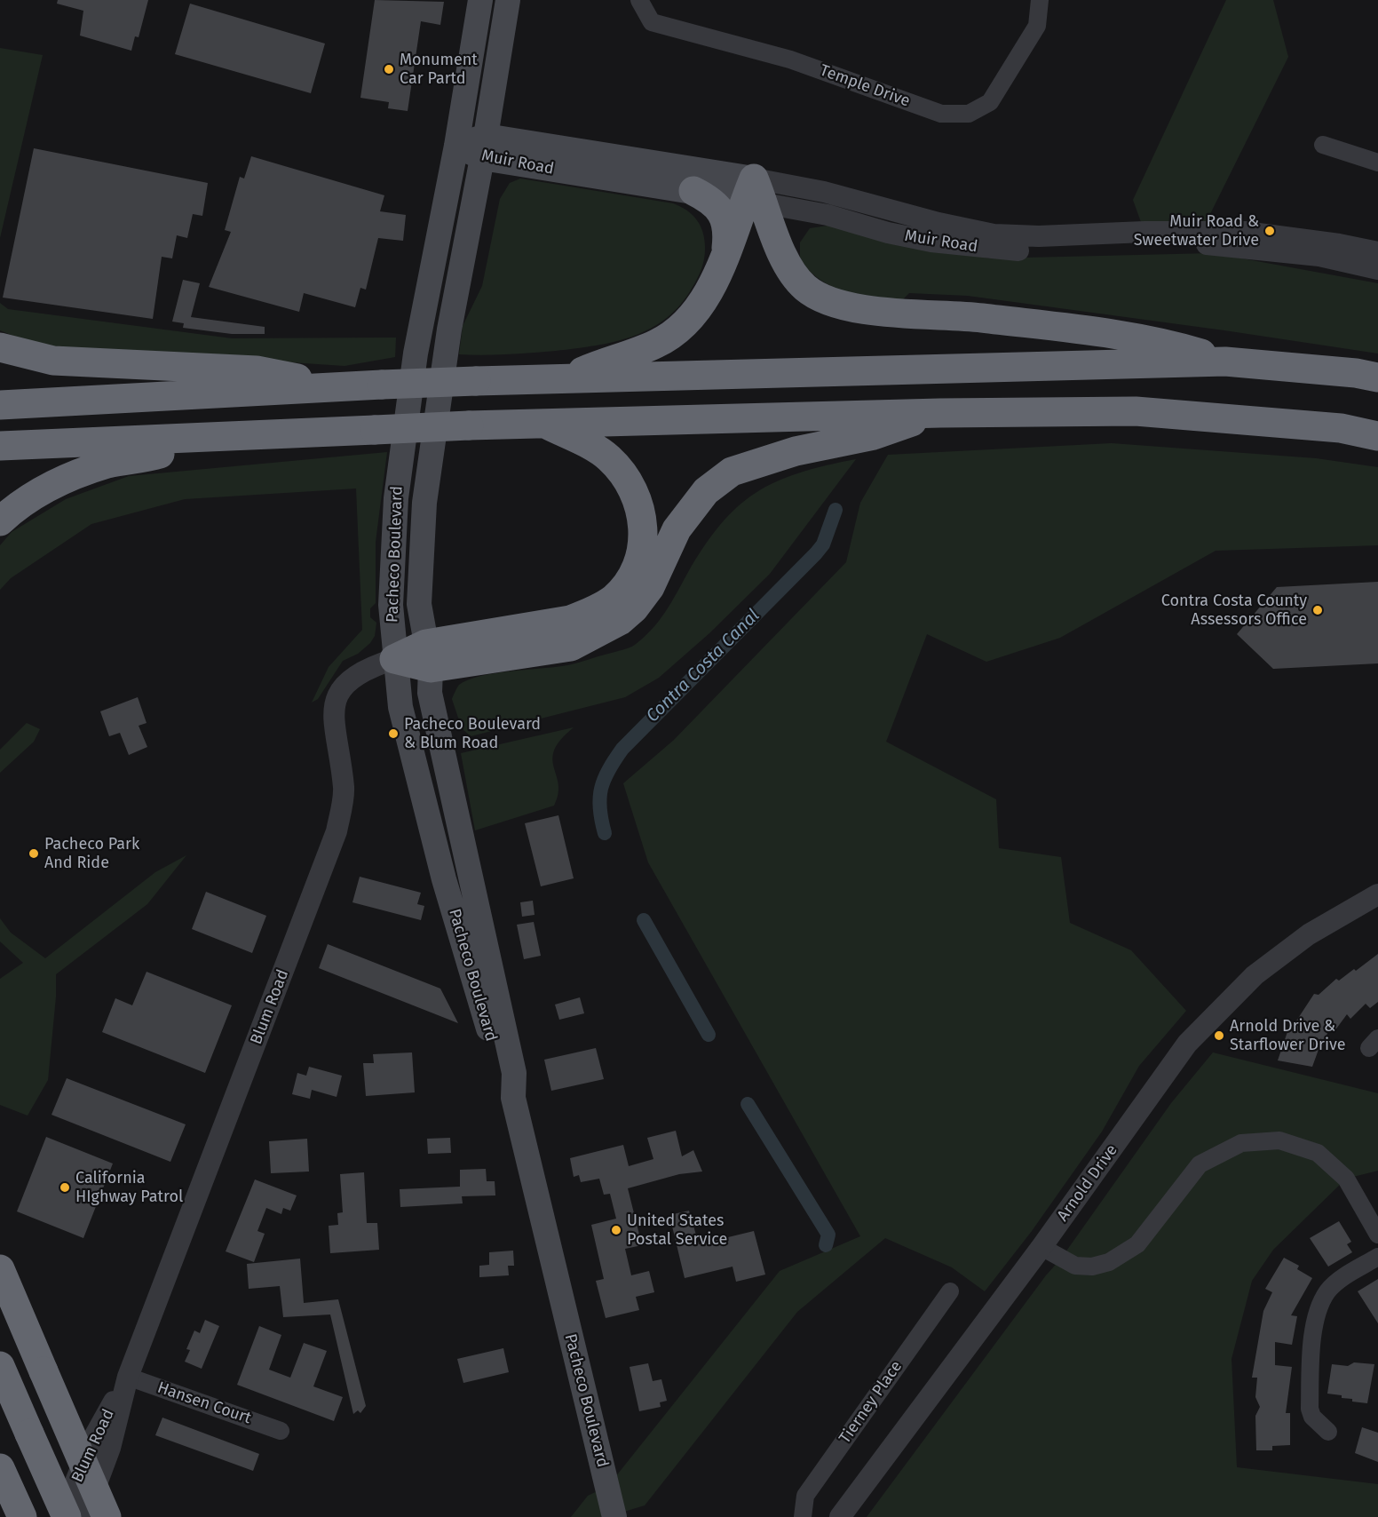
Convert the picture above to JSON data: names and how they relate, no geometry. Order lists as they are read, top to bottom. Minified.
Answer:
{"streets":{"main road":["Muir Road","Pacheco Boulevard"],"street":["Temple Drive","Blum Road","Arnold Drive","Tierney Place","Hansen Court"]},"crossings":[["Muir Road","Pacheco Boulevard"],["Pacheco Boulevard","Blum Road"],["Blum Road","Hansen Court"]],"water":["Contra Costa Canal"],"places":["Monument Car Partd","Muir Road & Sweetwater Drive","Contra Costa County Assessors Office","Pacheco Boulevard & Blum Road","Pacheco Park And Ride","Arnold Drive & Starflower Drive","California HIghway Patrol","United States Postal Service"]}
